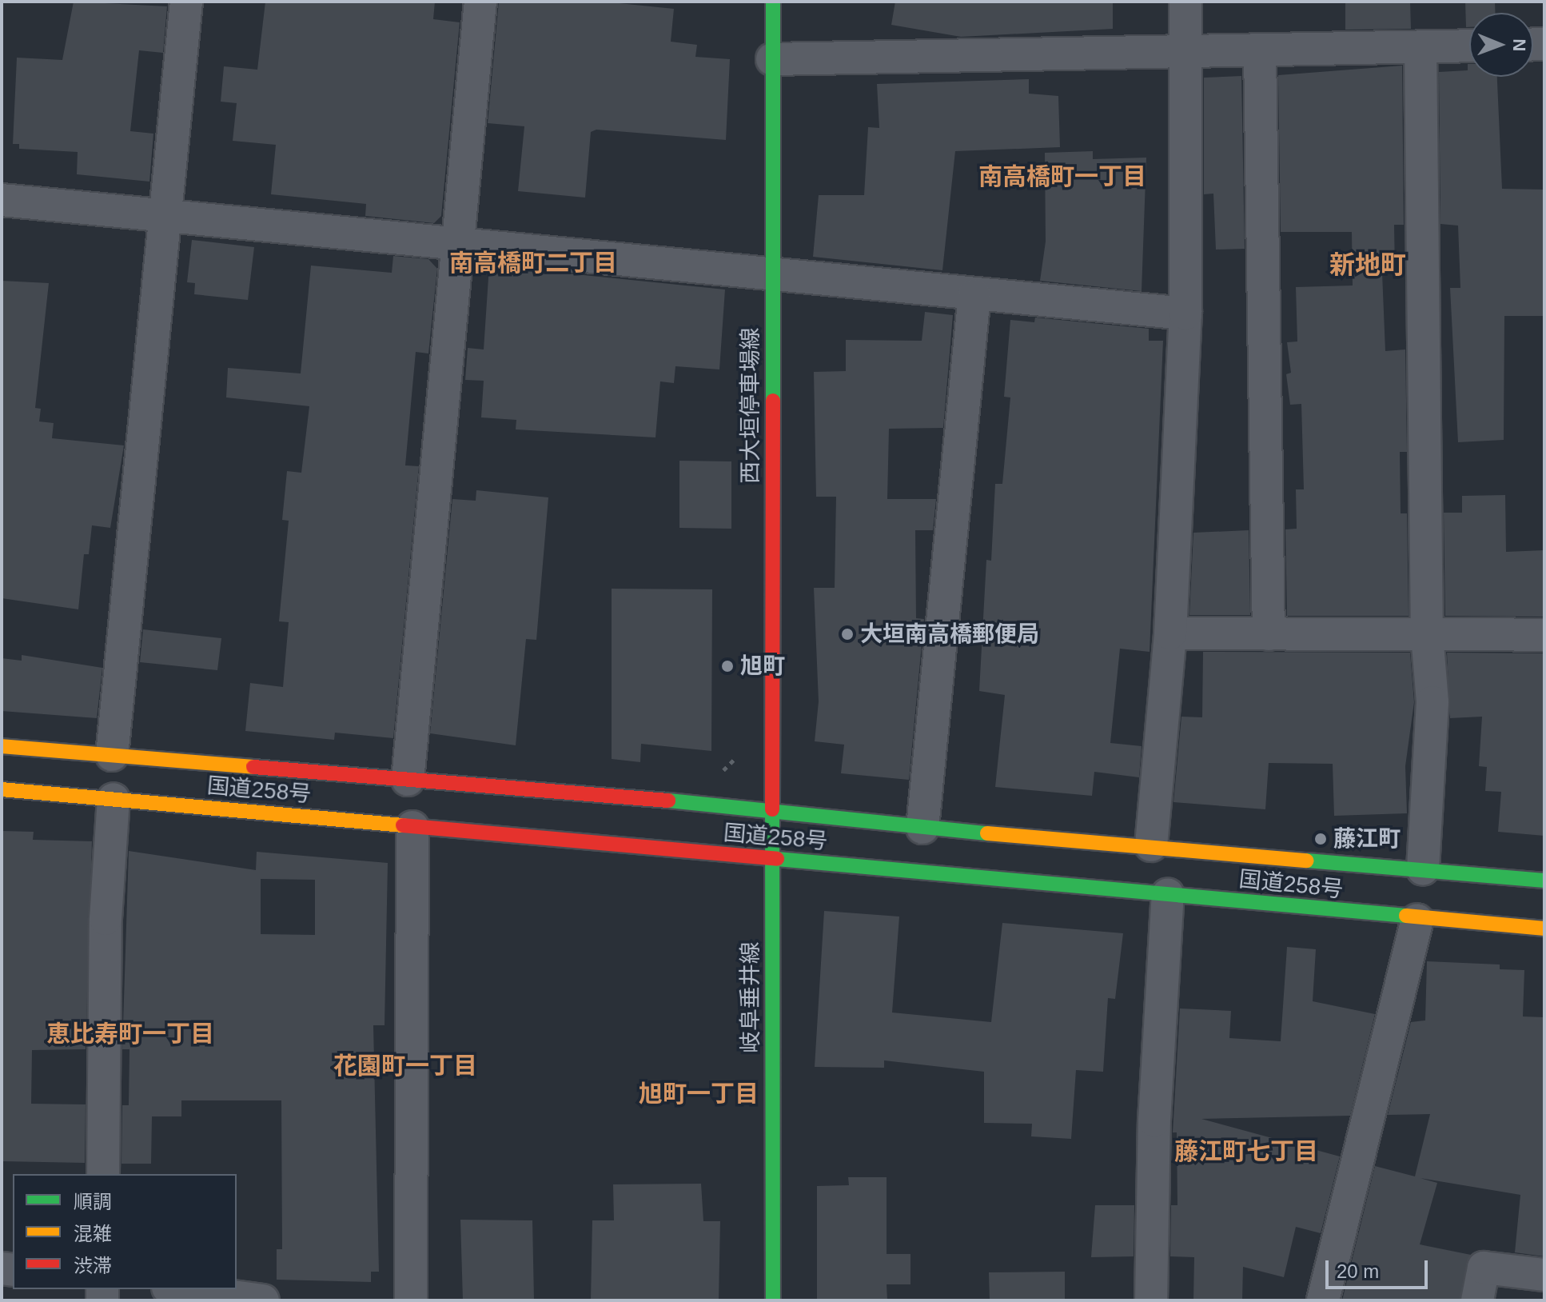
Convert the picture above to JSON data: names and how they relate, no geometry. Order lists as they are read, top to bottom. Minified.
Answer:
{"streets":{"main road":["西大垣停車場線","国道258号","岐阜垂井線"]},"crossings":[["西大垣停車場線","国道258号"],["西大垣停車場線","岐阜垂井線"],["国道258号","岐阜垂井線"]],"districts":["南高橋町一丁目","南高橋町二丁目","新地町","恵比寿町一丁目","花園町一丁目","旭町一丁目","藤江町七丁目"],"places":["大垣南高橋郵便局","旭町","藤江町"],"legend":["順調","混雑","渋滞"],"scale_bar":"20 m","north":"right"}
